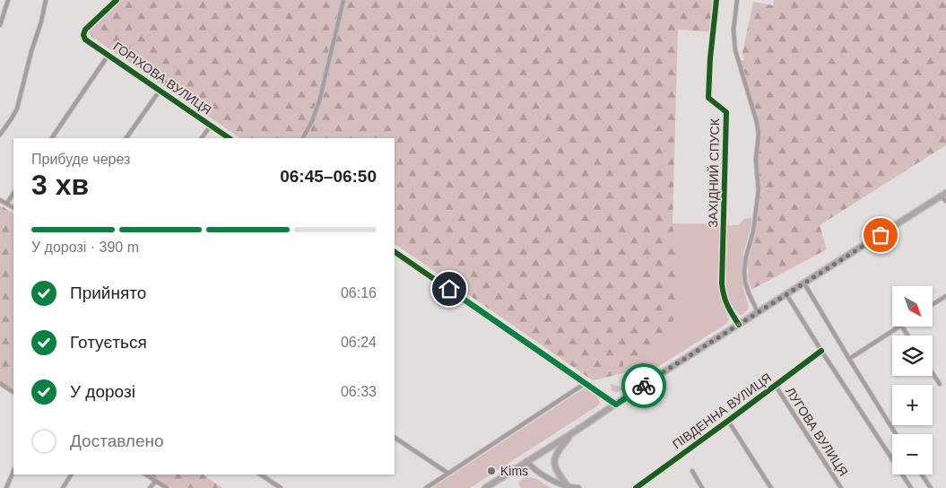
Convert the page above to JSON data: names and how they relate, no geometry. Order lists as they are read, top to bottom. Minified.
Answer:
{"streets":{"street":["ГОРІХОВА ВУЛИЦЯ","ЗАХІДНИЙ СПУСК","ПІВДЕННА ВУЛИЦЯ","ЛУГОВА ВУЛИЦЯ"]},"crossings":[["ПІВДЕННА ВУЛИЦЯ","ЛУГОВА ВУЛИЦЯ"]],"places":["Kims"],"north":"bottom right","page":{"heading":["3 хв","Прибуде через","06:45–06:50"],"bar":"У дорозі · 390 m","list":[["Прийнято","06:16"],["Готується","06:24"],["У дорозі","06:33"],"Доставлено"],"map_buttons":["+","−"]}}
